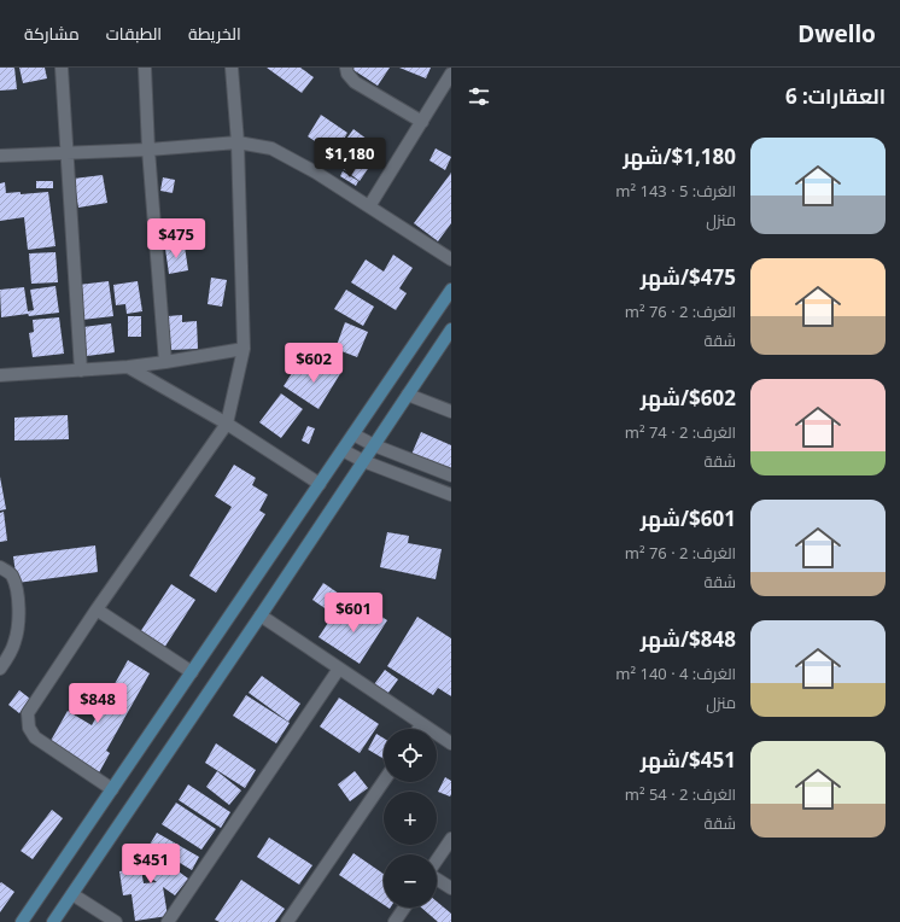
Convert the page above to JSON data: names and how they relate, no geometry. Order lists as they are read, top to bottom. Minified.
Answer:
{"page":{"header":"Dwello","nav":["الخريطة","الطبقات","مشاركة"],"heading":"العقارات: 6","list":[{"name":"$1,180/شهر","note":"الغرف: 5 · 143 m² · منزل"},{"name":"$475/شهر","note":"الغرف: 2 · 76 m² · شقة"},{"name":"$602/شهر","note":"الغرف: 2 · 74 m² · شقة"},{"name":"$601/شهر","note":"الغرف: 2 · 76 m² · شقة"},{"name":"$848/شهر","note":"الغرف: 4 · 140 m² · منزل"},{"name":"$451/شهر","note":"الغرف: 2 · 54 m² · شقة"}],"price":["$1,180","$475","$602","$601","$848","$451"],"map_buttons":["+","−"]}}
